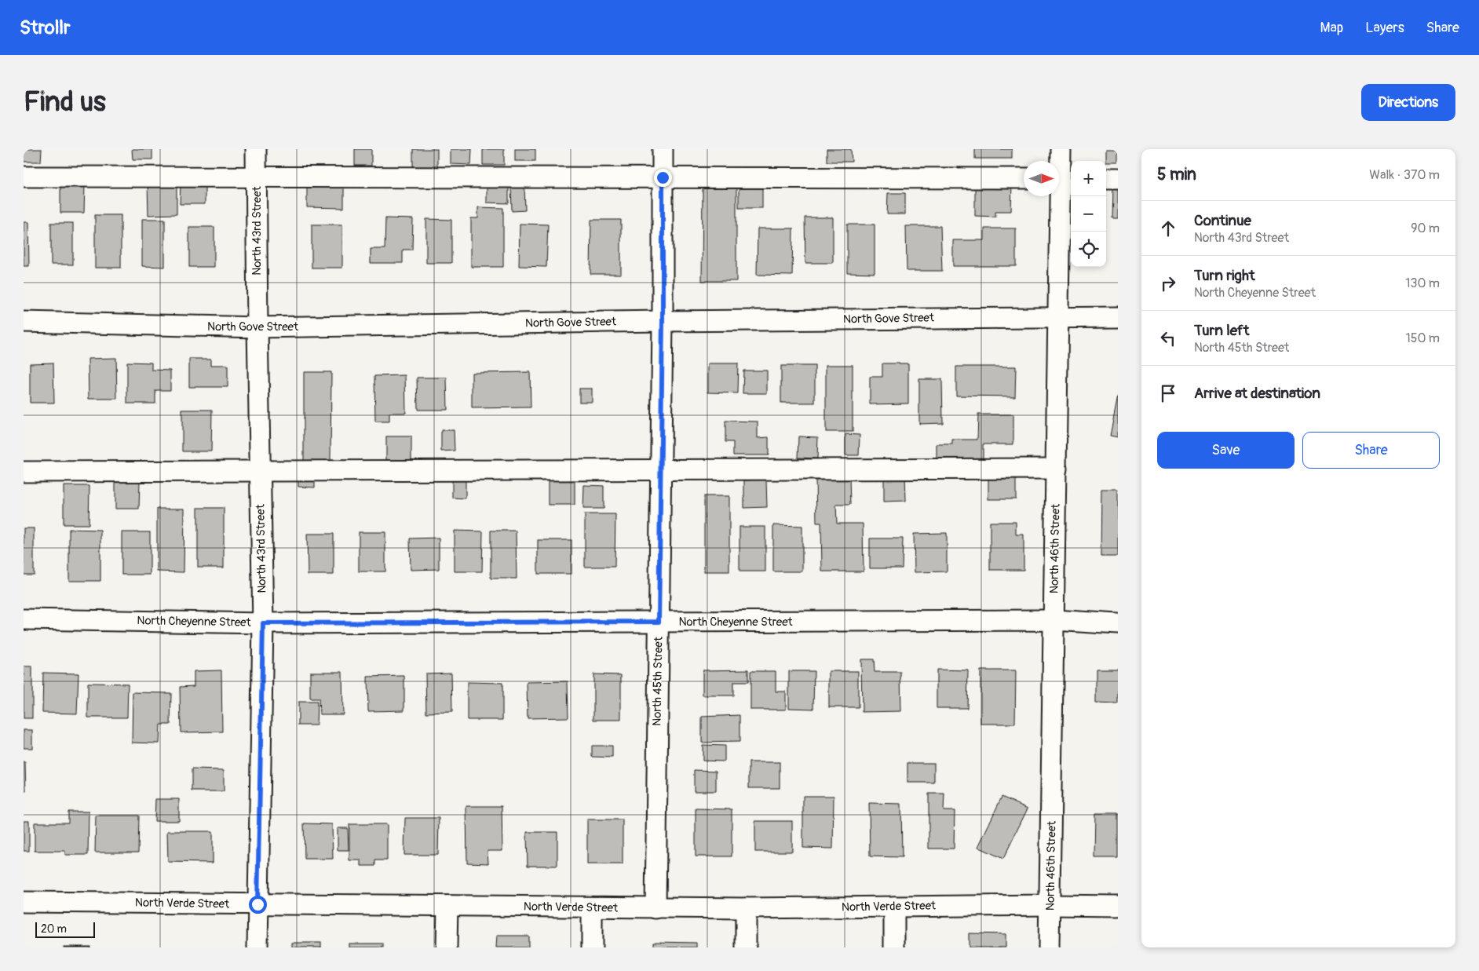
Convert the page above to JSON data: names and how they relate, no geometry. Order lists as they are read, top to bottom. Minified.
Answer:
{"streets":{"street":["North 43rd Street","North Gove Street","North 46th Street","North Cheyenne Street","North 45th Street","North Verde Street"]},"crossings":[["North 43rd Street","North Gove Street"],["North 43rd Street","North Cheyenne Street"],["North 43rd Street","North Verde Street"],["North Gove Street","North 46th Street"],["North Gove Street","North 45th Street"],["North 46th Street","North Cheyenne Street"],["North 46th Street","North Verde Street"],["North Cheyenne Street","North 45th Street"],["North 45th Street","North Verde Street"]],"scale_bar":"20 m","north":"right","page":{"header":"Strollr","nav":["Map","Layers","Share"],"buttons":["Directions",["Save","Share"]],"title":"Find us","heading":["5 min","Walk · 370 m"],"map_buttons":["+","−"],"list":[["Continue","North 43rd Street","90 m"],["Turn right","North Cheyenne Street","130 m"],["Turn left","North 45th Street","150 m"],"Arrive at destination"],"scale":"20 m"}}
